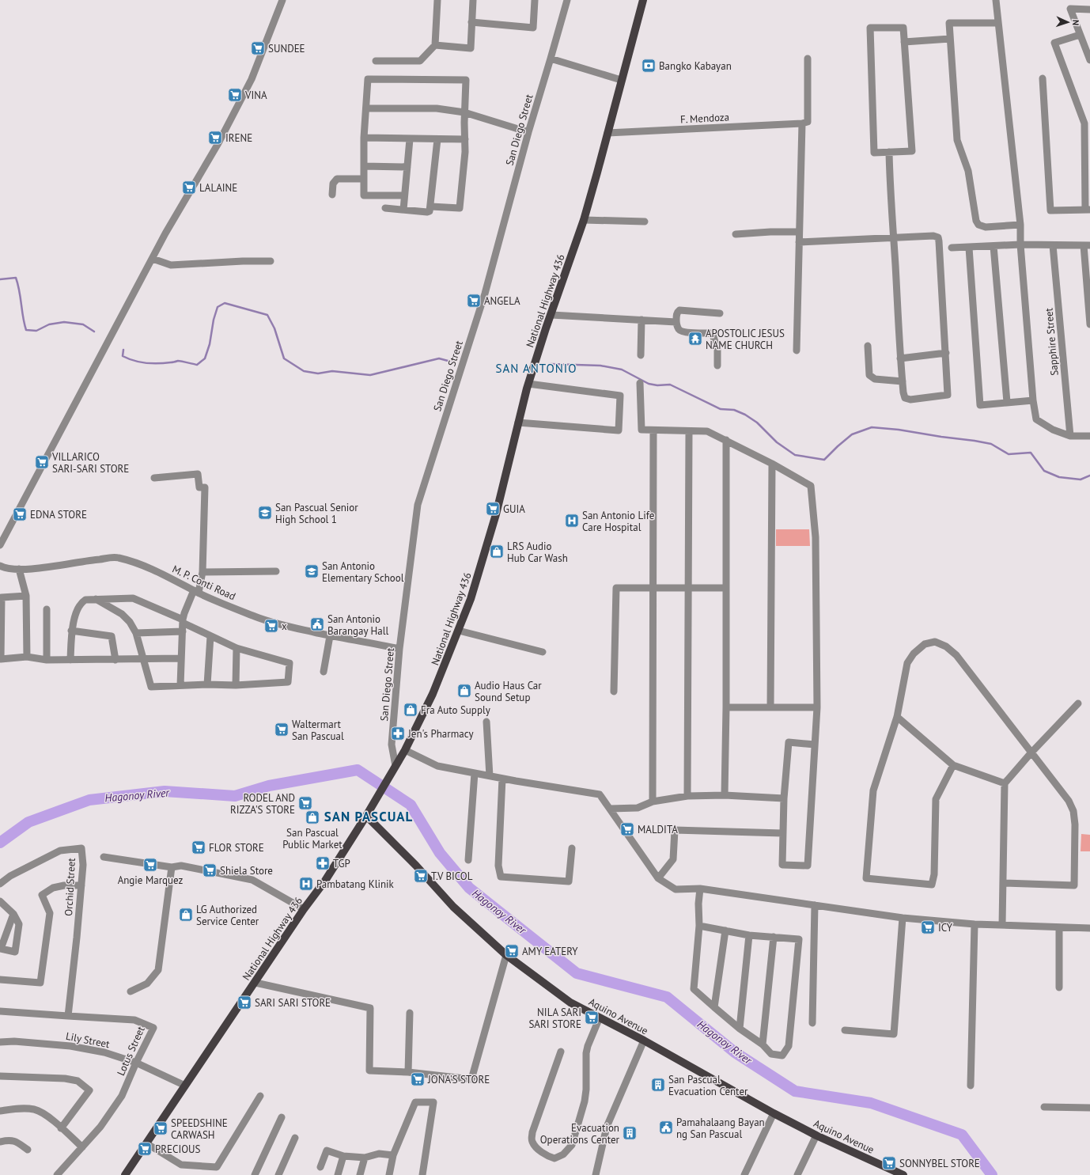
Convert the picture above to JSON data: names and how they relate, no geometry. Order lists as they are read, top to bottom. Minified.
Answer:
{"streets":{"main road":["National Highway 436","Aquino Avenue"],"street":["F. Mendoza","San Diego Street","Sapphire Street","M. P. Conti Road","Orchid Street","Lily Street","Lotus Street"]},"crossings":[["F. Mendoza","National Highway 436"],["San Diego Street","National Highway 436"],["San Diego Street","M. P. Conti Road"],["National Highway 436","Aquino Avenue"],["National Highway 436","Lily Street"],["Orchid Street","Lotus Street"],["Lily Street","Lotus Street"]],"districts":["SAN ANTONIO","SAN PASCUAL"],"water":["Hagonoy River"],"places":{"supermarket":["SUNDEE","VINA","IRENE","LALAINE","ANGELA","VILLARICO SARI-SARI STORE","GUIA","EDNA STORE","x","Waltermart San Pascual","RODEL AND RIZZA'S STORE","MALDITA","FLOR STORE","Angie Marquez","Shiela Store","T.V BICOL","ICY","AMY EATERY","SARI SARI STORE","NILA SARI SARI STORE","JONA'S STORE","SPEEDSHINE CARWASH","PRECIOUS","SONNYBEL STORE"],"bank":["Bangko Kabayan"],"temple":["APOSTOLIC JESUS NAME CHURCH"],"school or university":["San Pascual Senior High School 1","San Antonio Elementary School"],"hospital":["San Antonio Life Care Hospital","Pambatang Klinik"],"shop":["LRS Audio Hub Car Wash","Audio Haus Car Sound Setup","Fra Auto Supply","San Pascual Public Market","LG Authorized Service Center"],"public building":["San Antonio Barangay Hall","Pamahalaang Bayan ng San Pascual"],"pharmacy":["Jen's Pharmacy","TGP"],"building":["San Pascual Evacuation Center","Evacuation Operations Center"]},"north":"right"}
